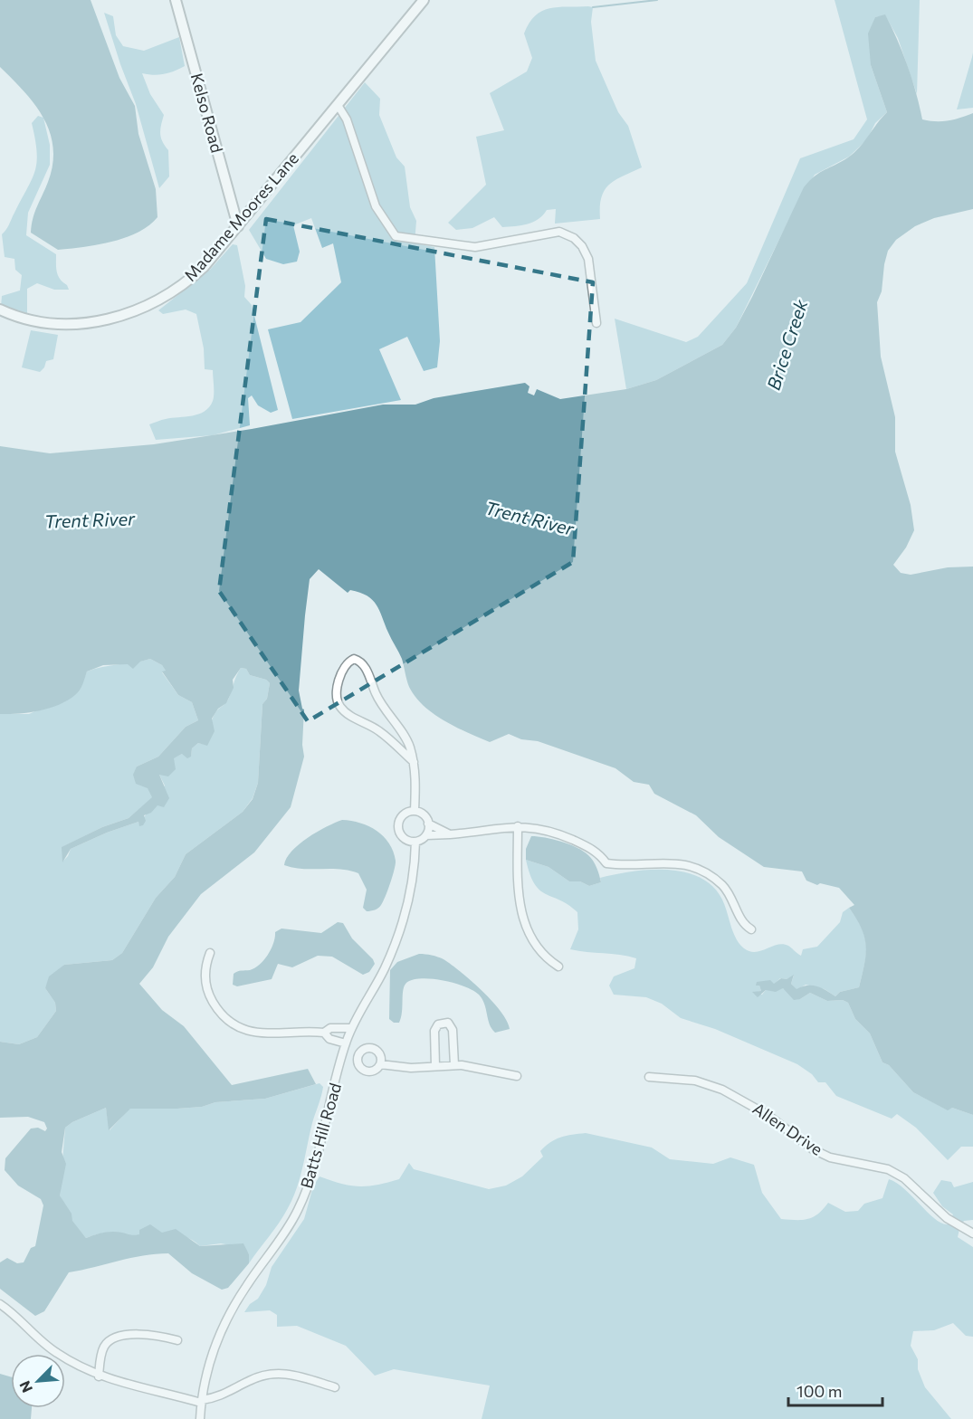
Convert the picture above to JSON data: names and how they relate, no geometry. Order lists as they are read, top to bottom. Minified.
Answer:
{"streets":{"street":["Kelso Road","Madame Moores Lane","Allen Drive","Batts Hill Road"]},"crossings":[["Kelso Road","Madame Moores Lane"]],"water":["Brice Creek","Trent River"],"scale_bar":"100 m","north":"bottom left"}
